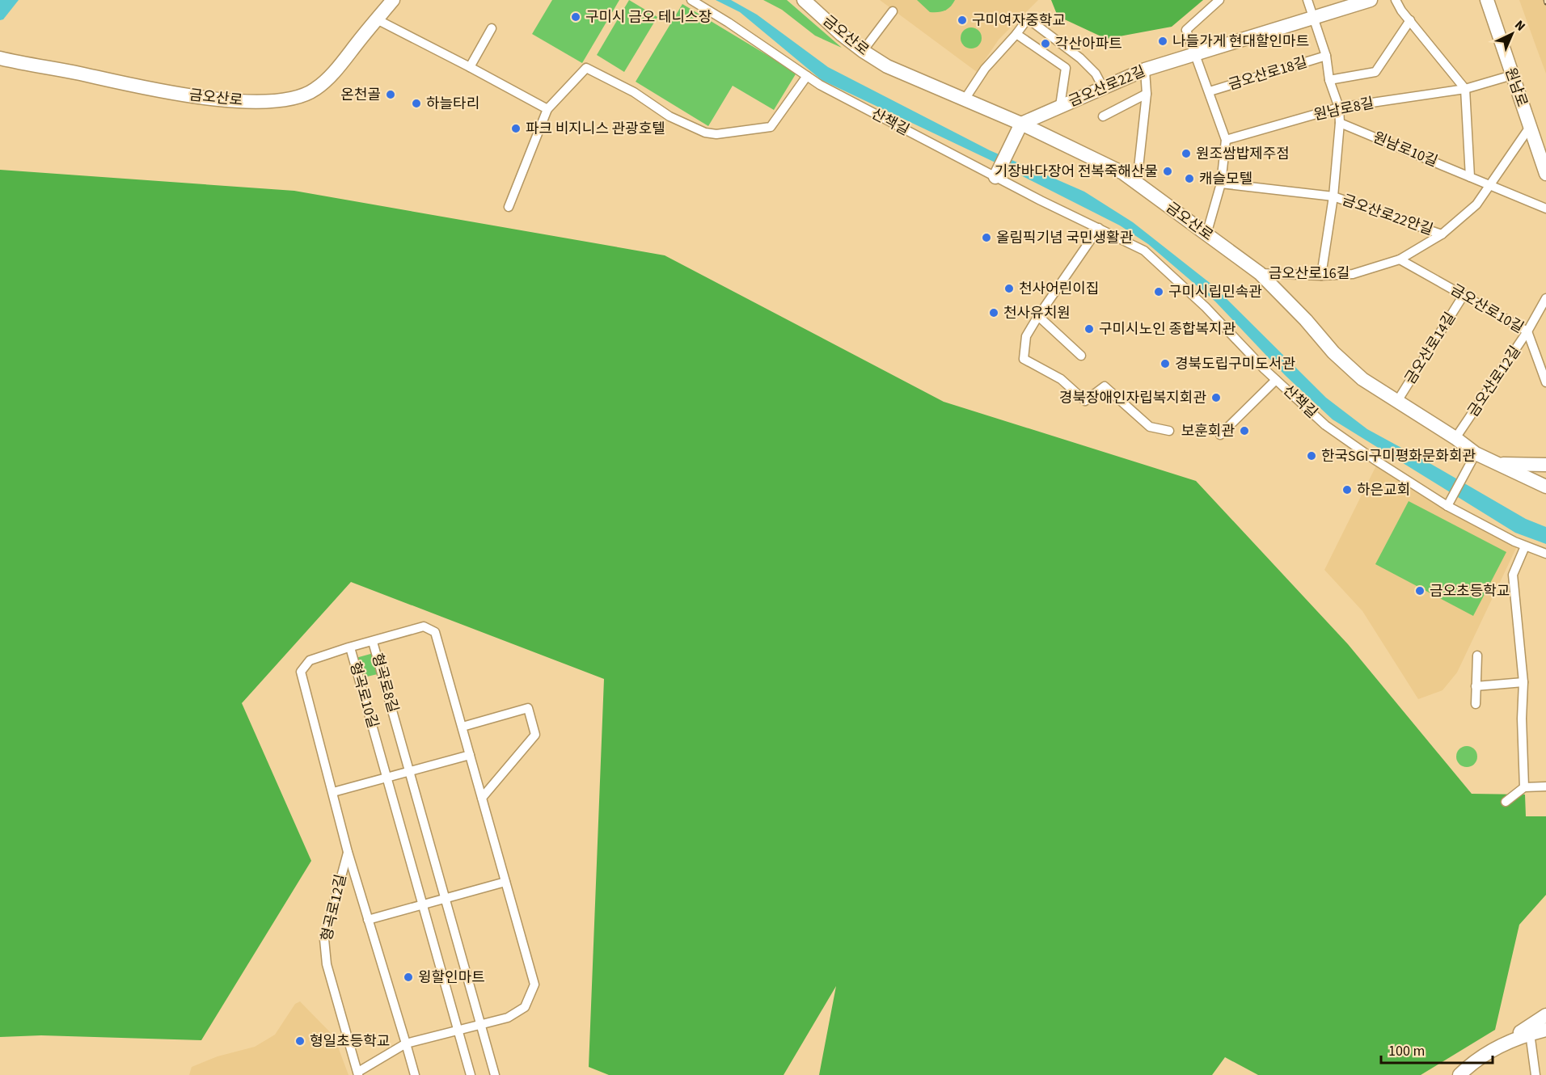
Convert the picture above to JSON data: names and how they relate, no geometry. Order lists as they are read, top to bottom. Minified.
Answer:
{"streets":{"street":["금오산로","금오산로18길","금오산로22길","원남로","원남로8길","산책길","원남로10길","금오산로22안길","금오산로16길","금오산로10길","금오산로14길","금오산로12길","형곡로8길","형곡로10길","형곡로12길"]},"crossings":[["금오산로","금오산로18길"],["금오산로","금오산로22길"],["금오산로","금오산로16길"],["금오산로","금오산로14길"],["금오산로","금오산로12길"],["금오산로18길","금오산로22길"],["금오산로18길","원남로8길"],["금오산로18길","금오산로22안길"],["금오산로22길","금오산로22안길"],["원남로","원남로8길"],["원남로","금오산로16길"],["원남로8길","금오산로22안길"],["원남로10길","금오산로22안길"],["금오산로22안길","금오산로16길"],["금오산로16길","금오산로10길"],["금오산로10길","금오산로14길"],["금오산로10길","금오산로12길"],["형곡로10길","형곡로12길"]],"places":["구미시 금오 테니스장","구미여자중학교","나들가게 현대할인마트","각산아파트","온천골","하늘타리","파크 비지니스 관광호텔","원조쌈밥제주점","기장바다장어 전복죽해산물","캐슬모텔","올림픽기념 국민생활관","천사어린이집","구미시립민속관","천사유치원","구미시노인 종합복지관","경북도립구미도서관","경북장애인자립복지회관","보훈회관","한국SGI구미평화문화회관","하은교회","금오초등학교","윙할인마트","형일초등학교"],"scale_bar":"100 m","north":"top right"}
